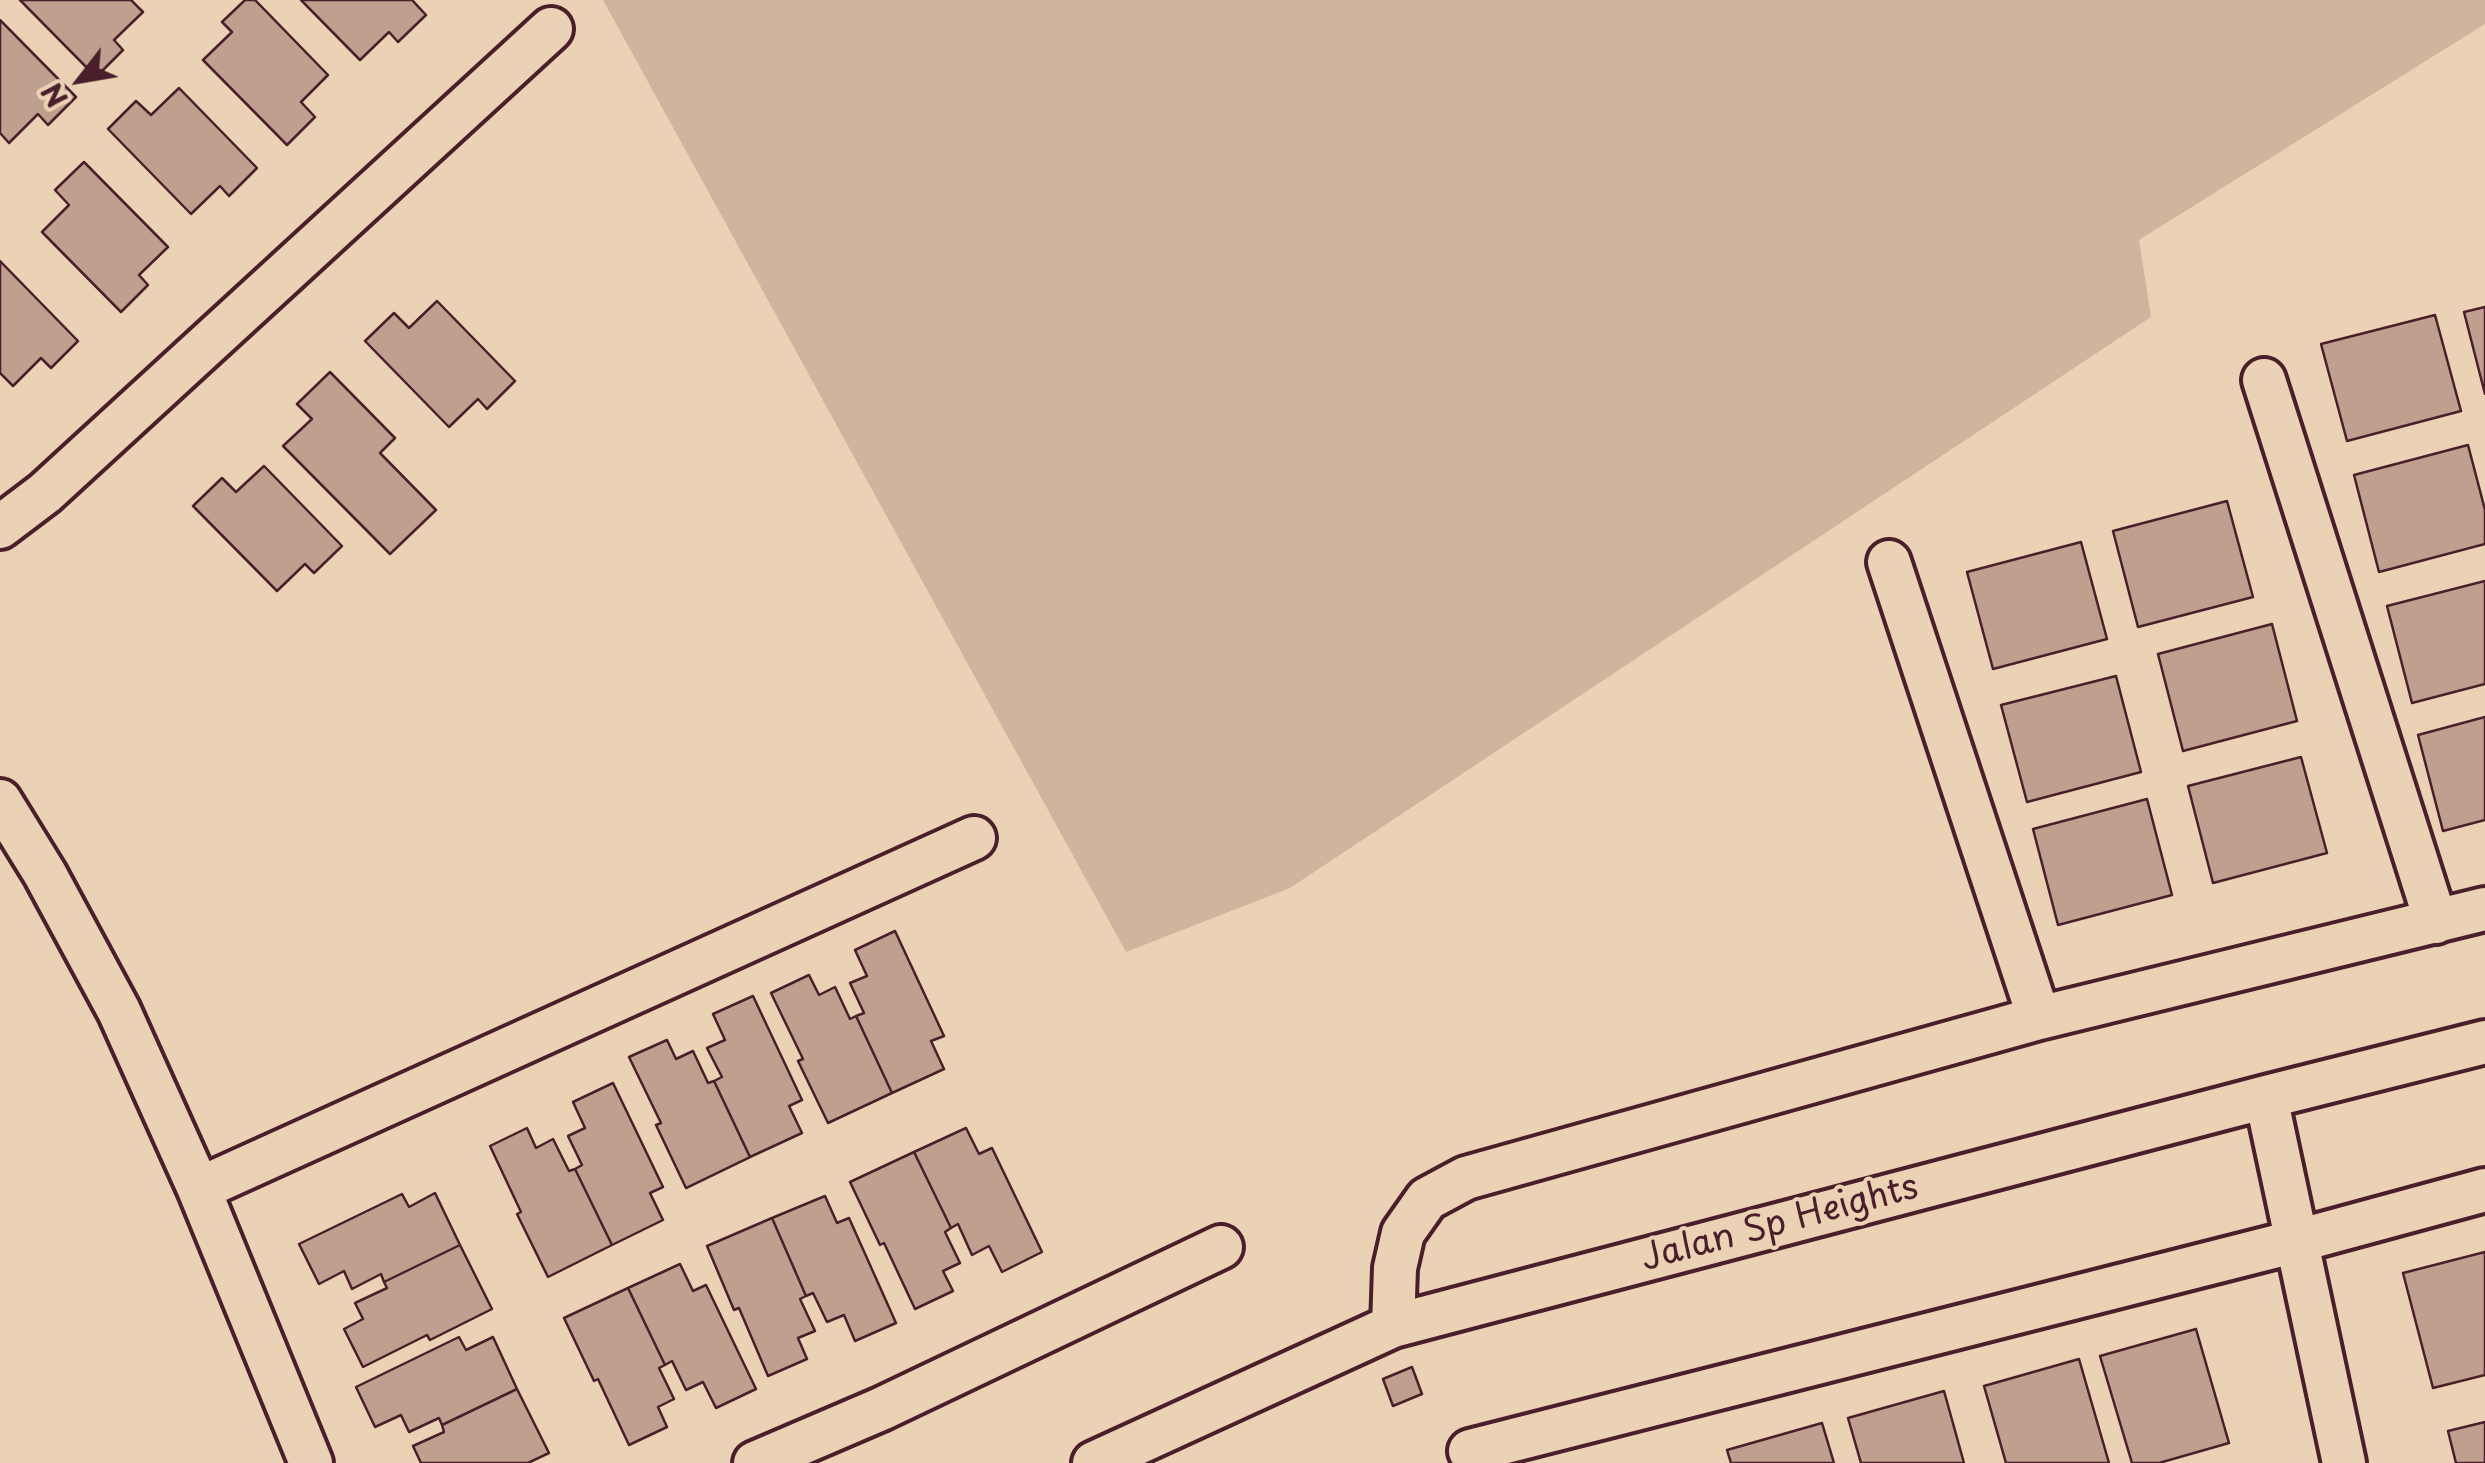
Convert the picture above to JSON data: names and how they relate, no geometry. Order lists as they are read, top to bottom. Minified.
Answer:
{"streets":{"street":["Jalan Sp Heights"]},"north":"bottom left"}
